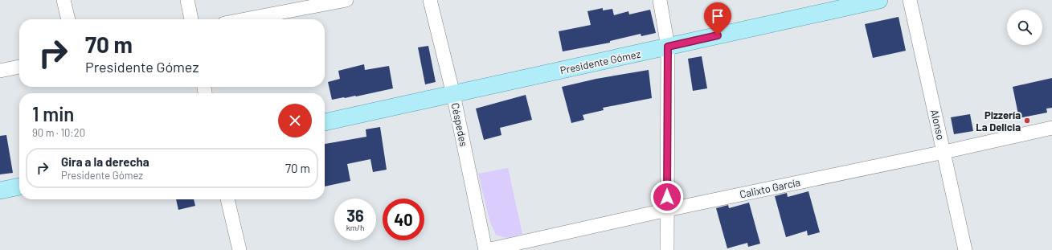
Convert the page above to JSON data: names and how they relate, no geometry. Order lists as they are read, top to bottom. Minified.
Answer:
{"streets":{"main road":["Presidente Gómez"],"street":["Céspedes","Alonso","Calixto García"]},"crossings":[["Presidente Gómez","Céspedes"],["Céspedes","Calixto García"],["Alonso","Calixto García"]],"places":["Pizzería La Delicia"],"page":{"turn":["70 m","Presidente Gómez"],"heading":["1 min","90 m · 10:20"],"list":[{"name":"Gira a la derecha","note":"Presidente Gómez","value":"70 m"}],"speed":"36 km/h","limit":"40"}}
